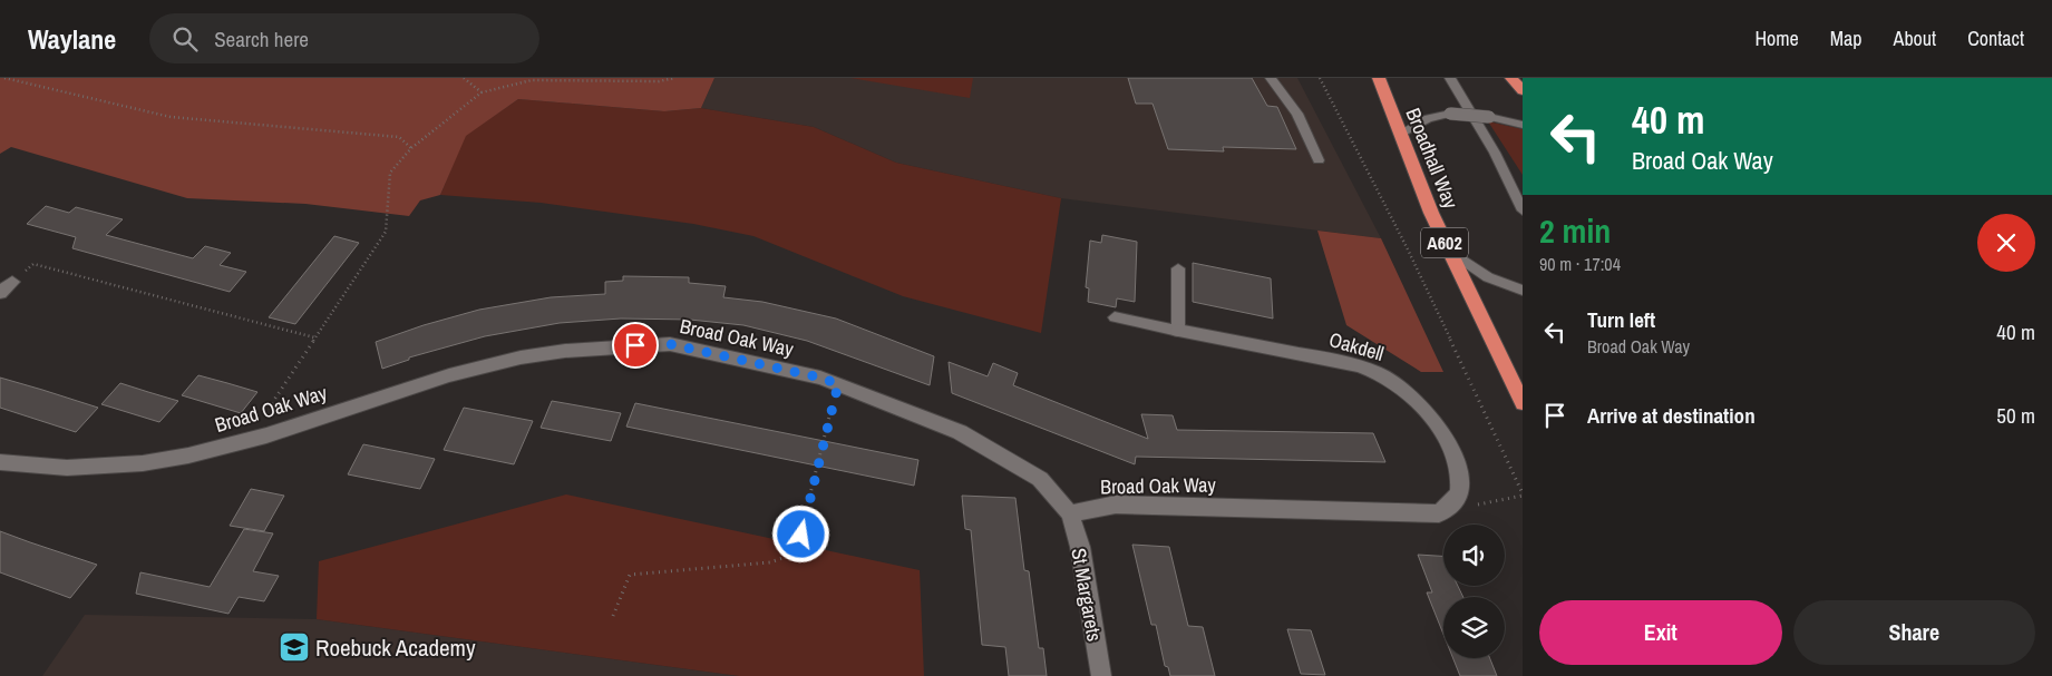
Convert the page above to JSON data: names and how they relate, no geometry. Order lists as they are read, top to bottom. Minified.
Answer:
{"streets":{"highway":["Broadhall Way","A602"],"street":["Broad Oak Way","Oakdell","St Margarets"]},"crossings":[["Broad Oak Way","Oakdell"],["Broad Oak Way","St Margarets"]],"places":{"school or university":["Roebuck Academy"]},"page":{"header":"Waylane","search":"Search here","nav":["Home","Map","About","Contact"],"turn":["40 m","Broad Oak Way"],"heading":["2 min","90 m · 17:04"],"list":[{"name":"Turn left","note":"Broad Oak Way","value":"40 m"},{"name":"Arrive at destination","value":"50 m"}],"buttons":["Exit","Share"]}}
